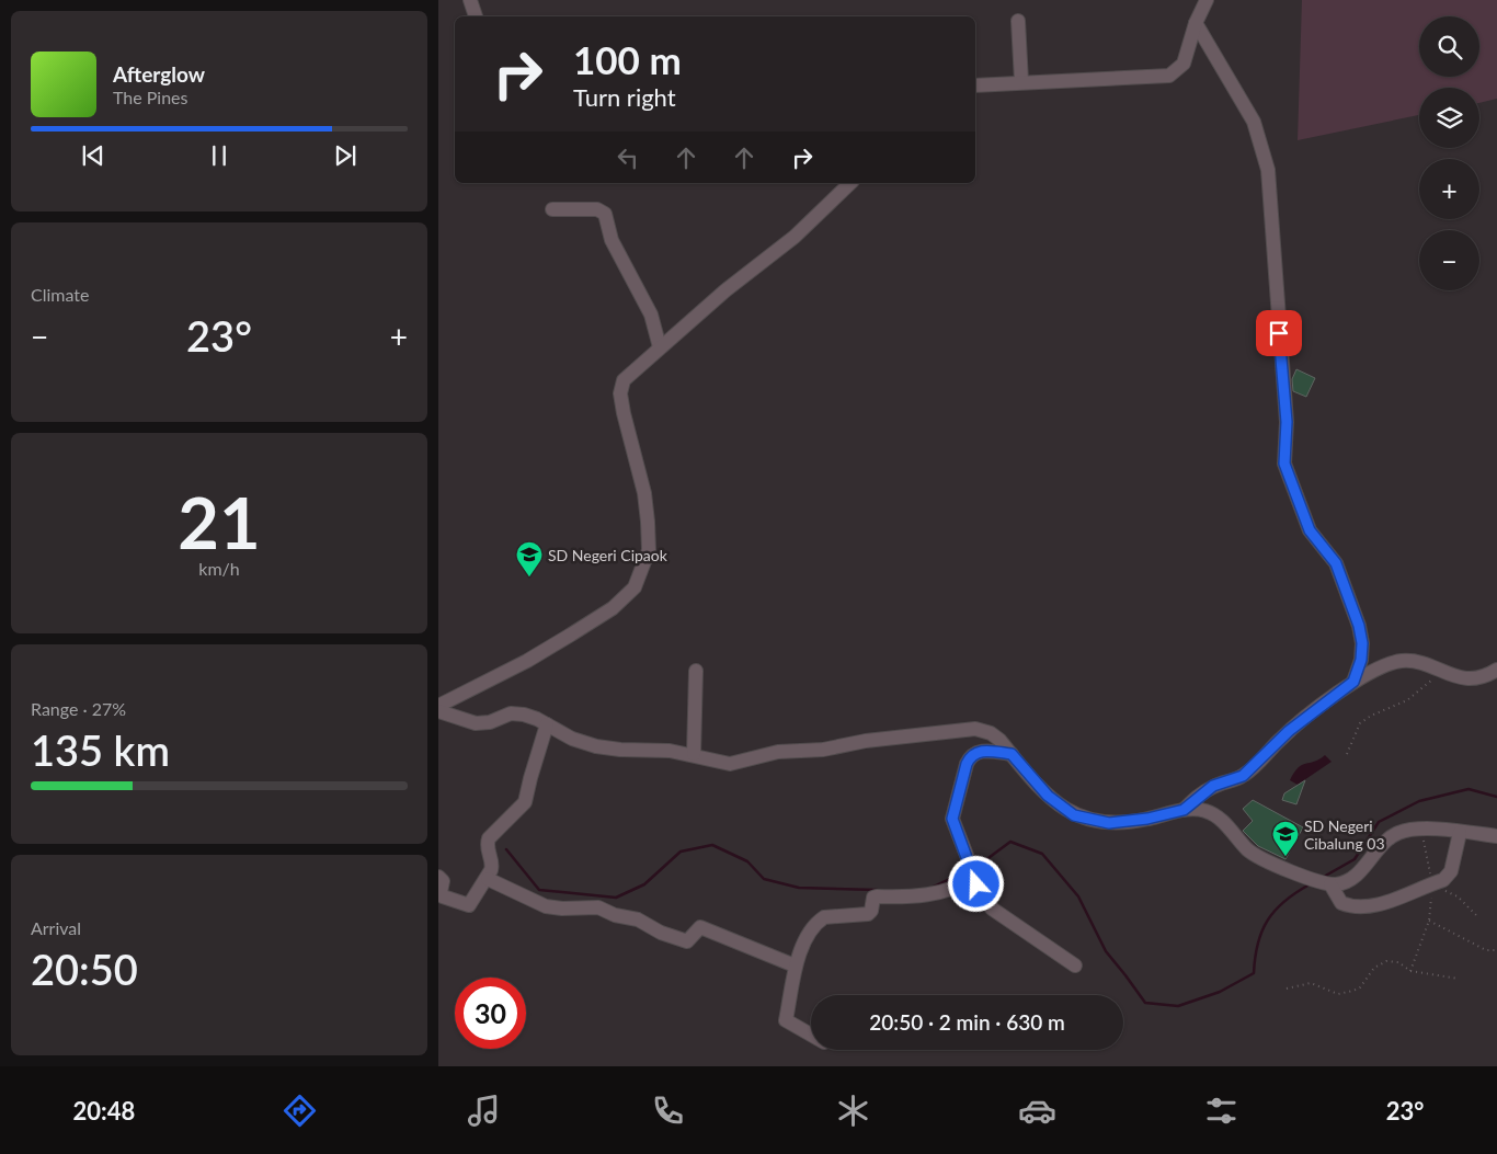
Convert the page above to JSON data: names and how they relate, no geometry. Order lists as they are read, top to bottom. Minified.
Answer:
{"places":{"school or university":["SD Negeri Cipaok","SD Negeri Cibalung 03"]},"page":{"map_buttons":["+","−"],"turn":["100 m","Turn right"],"song":["Afterglow","The Pines"],"tile":["Climate",["21","km/h"],["Range · 27%","135 km"],["Arrival","20:50"]],"heat":["−","23°","+"],"limit":"30","trip":"20:50 · 2 min · 630 m","tabs":["20:48","23°"]}}
